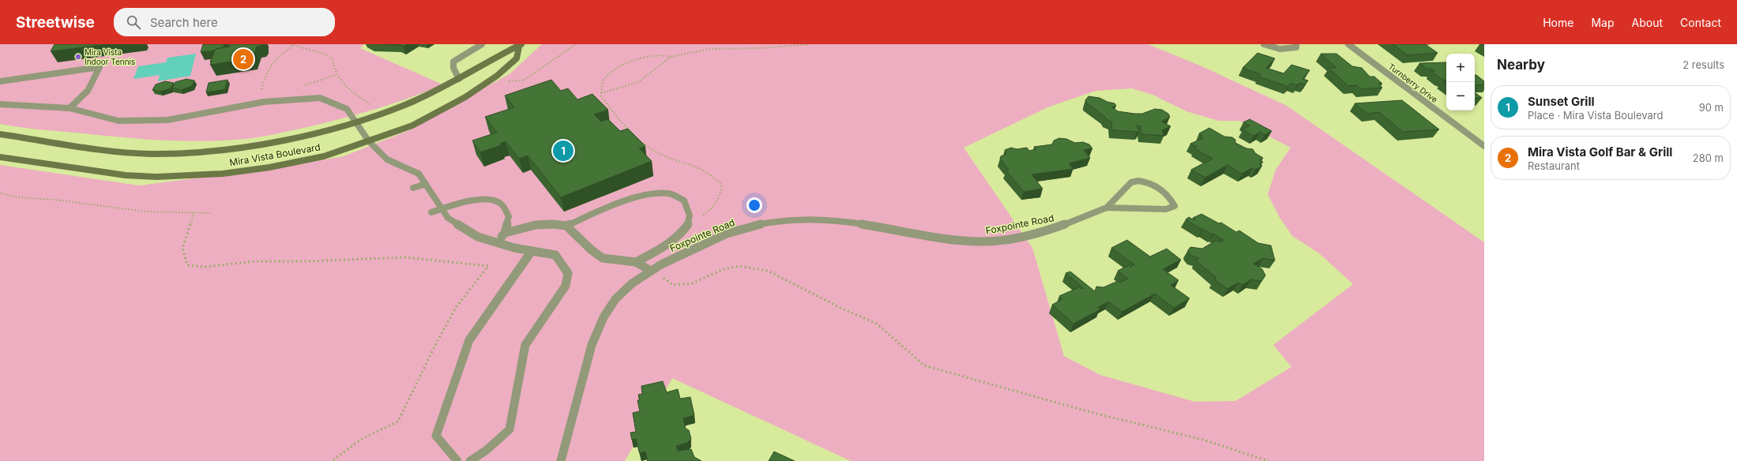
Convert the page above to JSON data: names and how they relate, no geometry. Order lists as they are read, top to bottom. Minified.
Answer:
{"streets":{"street":["Turnberry Drive","Mira Vista Boulevard","Foxpointe Road"]},"places":["Mira Vista Indoor Tennis"],"page":{"header":"Streetwise","search":"Search here","nav":["Home","Map","About","Contact"],"heading":["Nearby","2 results"],"pins":["2","1"],"map_buttons":["+","−"],"list":[{"mark":"1","name":"Sunset Grill","note":"Place · Mira Vista Boulevard","value":"90 m"},{"mark":"2","name":"Mira Vista Golf Bar & Grill","note":"Restaurant","value":"280 m"}]}}
